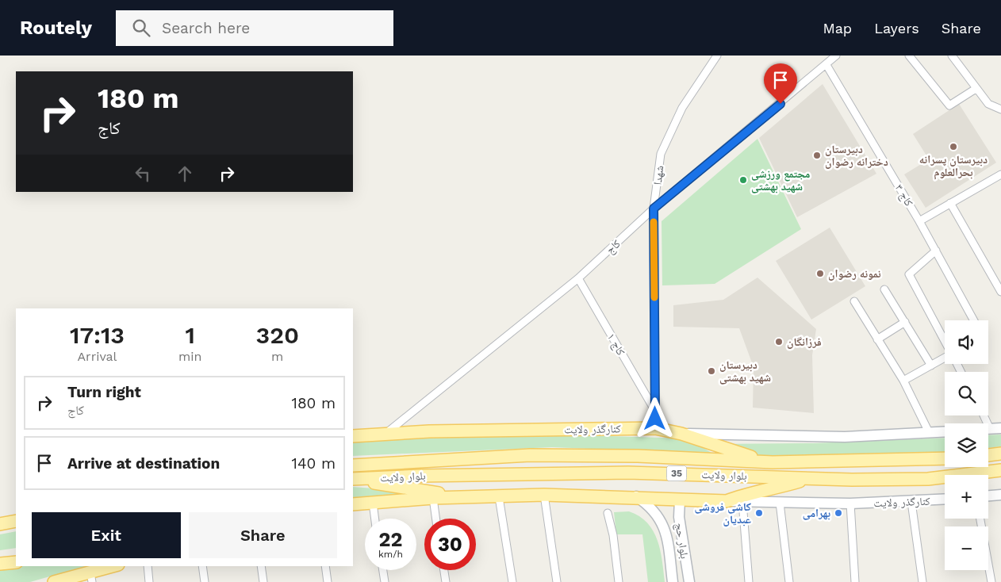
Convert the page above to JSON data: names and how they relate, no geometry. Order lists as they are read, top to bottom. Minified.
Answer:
{"streets":{"main road":["کنارگذر ولایت","35","بلوار ولایت","بلوار حج"],"street":["شهدا","کاج ۳","کاج","کاج ۱"]},"crossings":[["شهدا","کاج"],["شهدا","کاج ۱"],["شهدا","کنارگذر ولایت"],["کاج ۳","کاج"],["کاج","کاج ۱"],["کاج","کنارگذر ولایت"],["کنارگذر ولایت","بلوار حج"]],"places":["دبیرستان پسرانه بحرالعلوم","دبیرستان دخترانه رضوان","مجتمع ورزشی شهید بهشتی","نمونه رضوان","فرزانگان","دبیرستان شهید بهشتی","کاشی فروشی عبدیان","بهرامی"],"page":{"header":"Routely","search":"Search here","nav":["Map","Layers","Share"],"turn":["180 m","کاج"],"eta":["17:13","Arrival","1","min","320","m"],"map_buttons":["+","−"],"list":[{"name":"Turn right","note":"کاج","value":"180 m"},{"name":"Arrive at destination","value":"140 m"}],"buttons":["Exit","Share"],"speed":"22 km/h","limit":"30"}}
